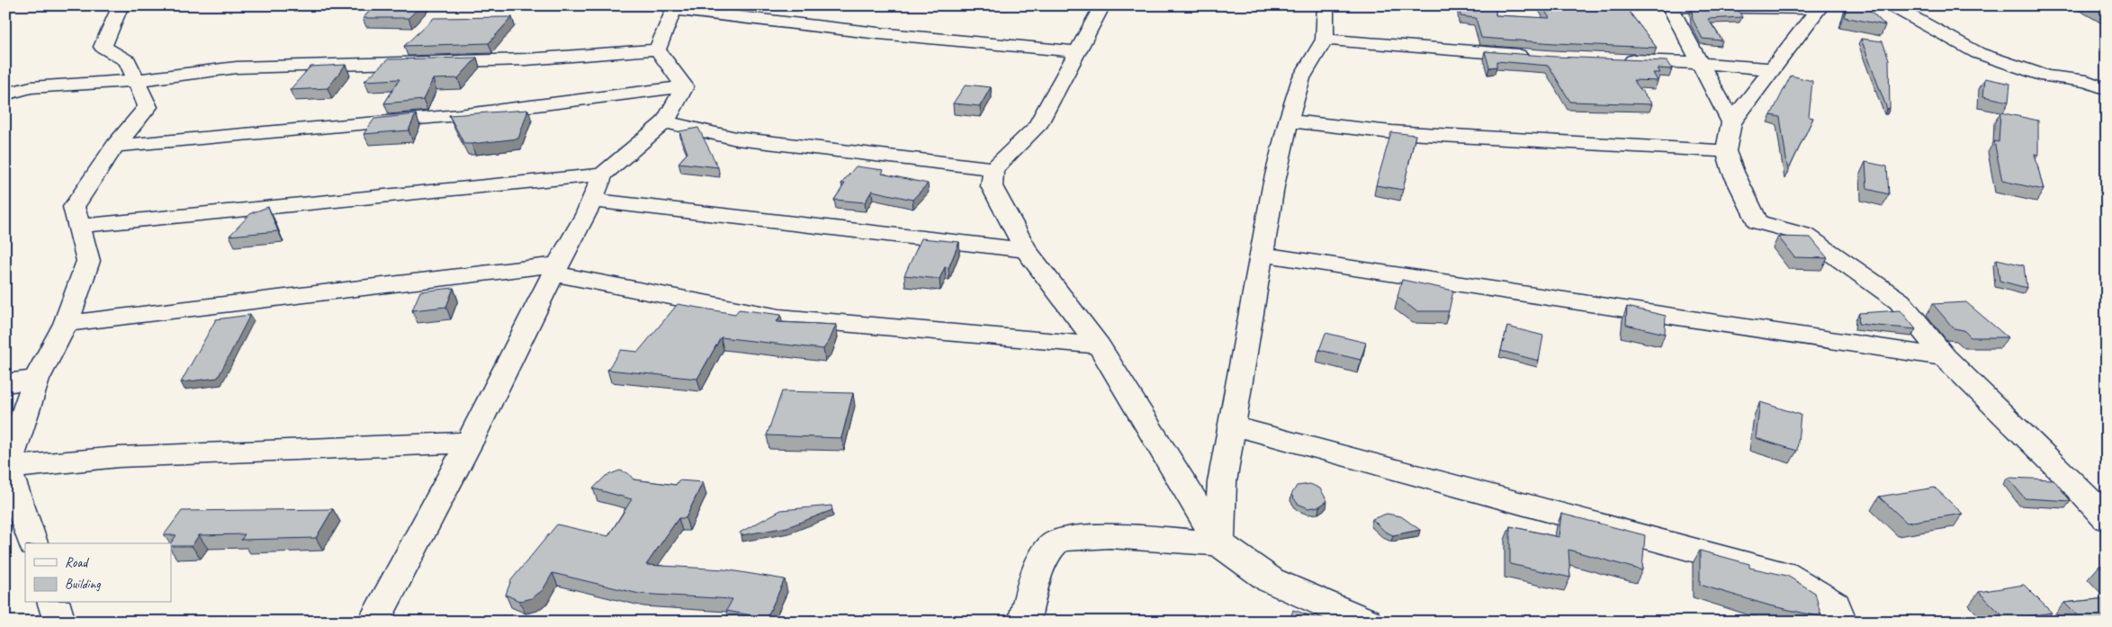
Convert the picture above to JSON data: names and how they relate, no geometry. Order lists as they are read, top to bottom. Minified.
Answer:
{"legend":["Road","Building"]}
